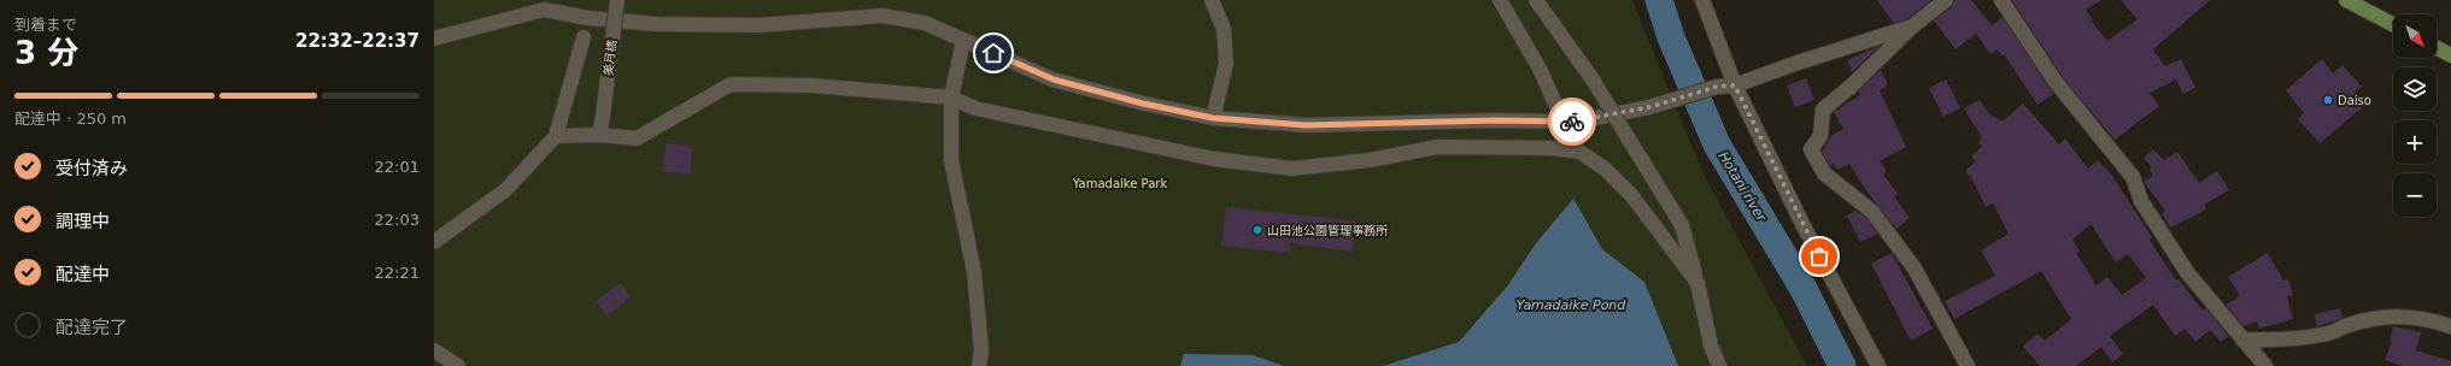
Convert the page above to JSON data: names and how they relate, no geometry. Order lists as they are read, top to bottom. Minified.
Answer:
{"streets":{"street":["美月橋"]},"water":["Hotani river","Yamadaike Pond"],"parks":["Yamadaike Park"],"places":["Daiso","山田池公園管理事務所"],"north":"bottom right","page":{"heading":["3 分","到着まで","22:32–22:37"],"map_buttons":["+","−"],"bar":"配達中 · 250 m","list":[["受付済み","22:01"],["調理中","22:03"],["配達中","22:21"],"配達完了"]}}
